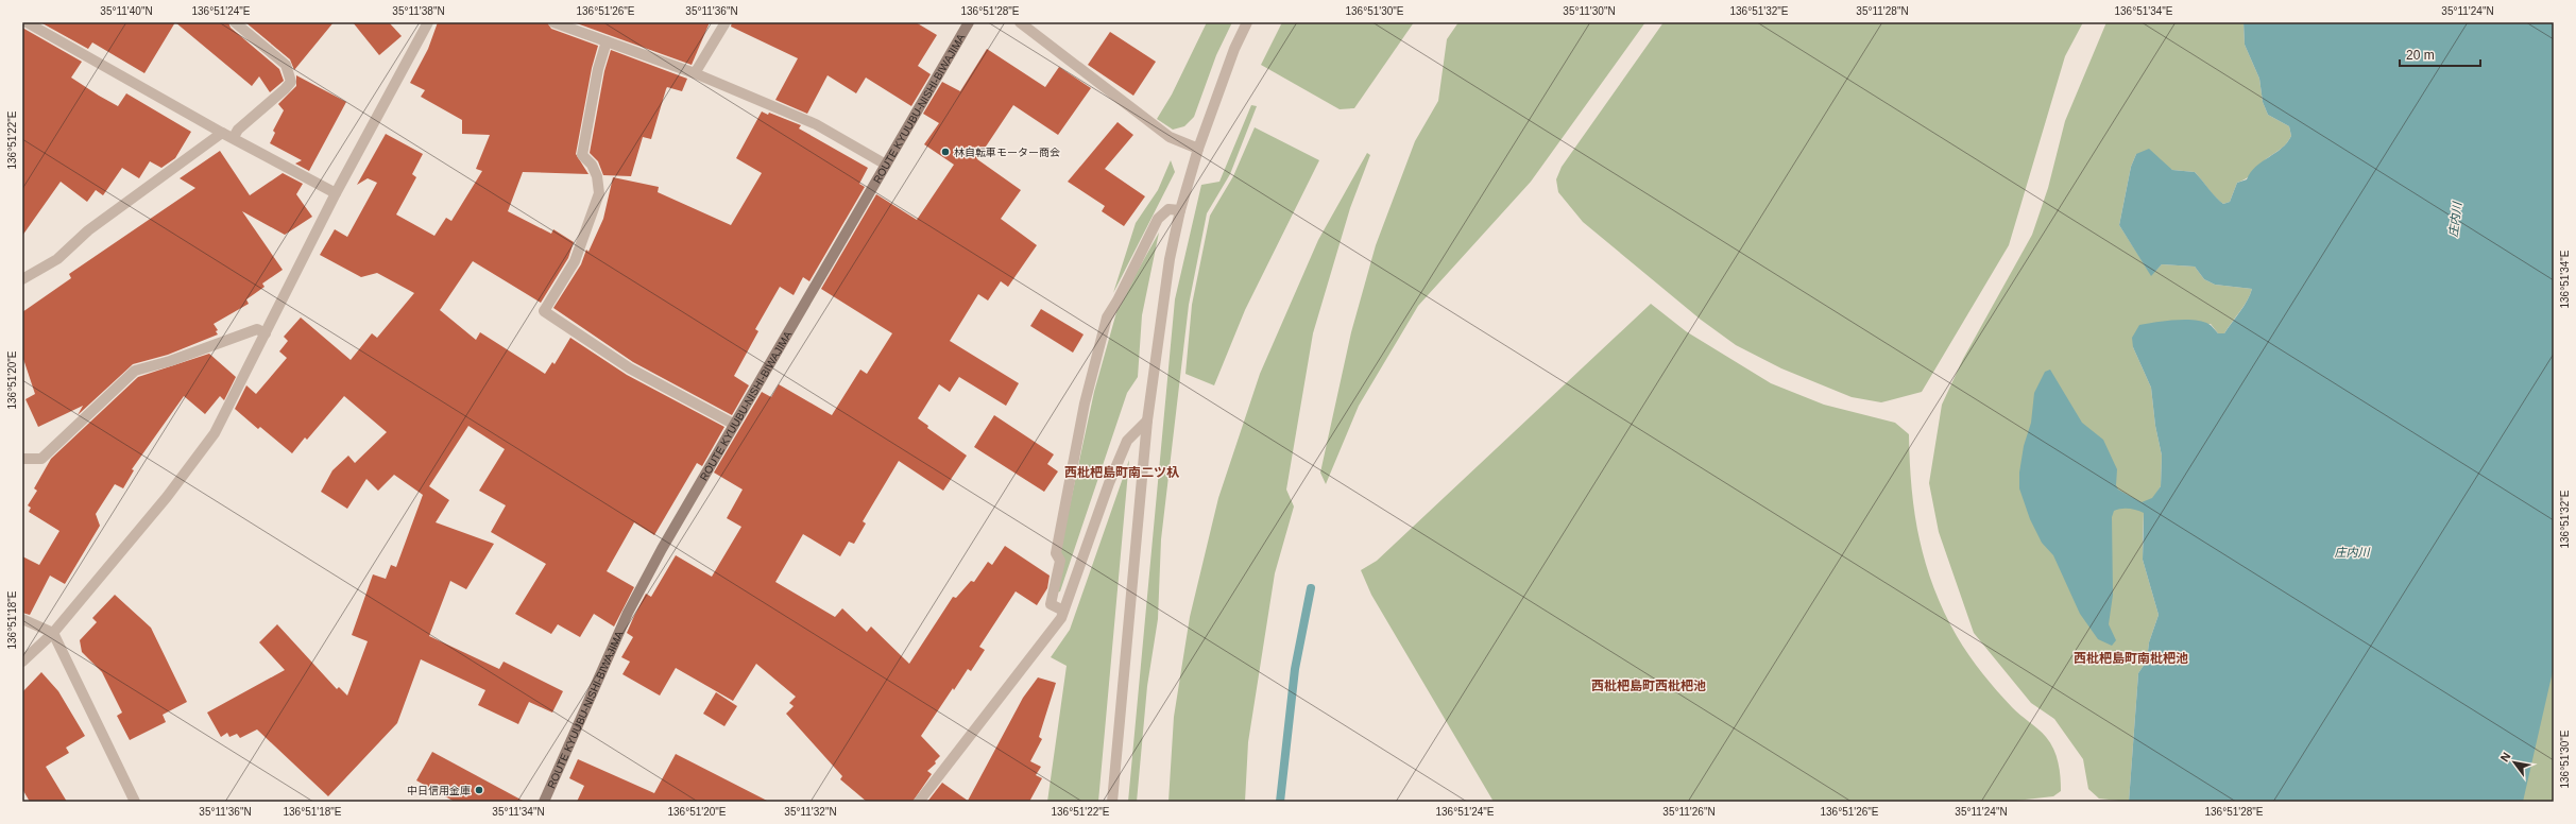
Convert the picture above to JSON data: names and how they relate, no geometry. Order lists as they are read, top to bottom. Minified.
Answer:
{"streets":{"main road":["ROUTE KYUUBU-NISHI-BIWAJIMA"]},"districts":["西枇杷島町南二ツ杁","西枇杷島町南枇杷池","西枇杷島町西枇杷池"],"water":["庄内川"],"places":["林自転車モーター商会","中日信用金庫"],"scale_bar":"20 m","north":"top left","coordinates":["35°11'40\"N","136°51'24\"E","35°11'38\"N","136°51'26\"E","35°11'36\"N","136°51'28\"E","136°51'30\"E","35°11'30\"N","136°51'32\"E","35°11'28\"N","136°51'34\"E","35°11'24\"N","136°51'22\"E","136°51'20\"E","136°51'18\"E","35°11'34\"N","35°11'32\"N","35°11'26\"N"]}
